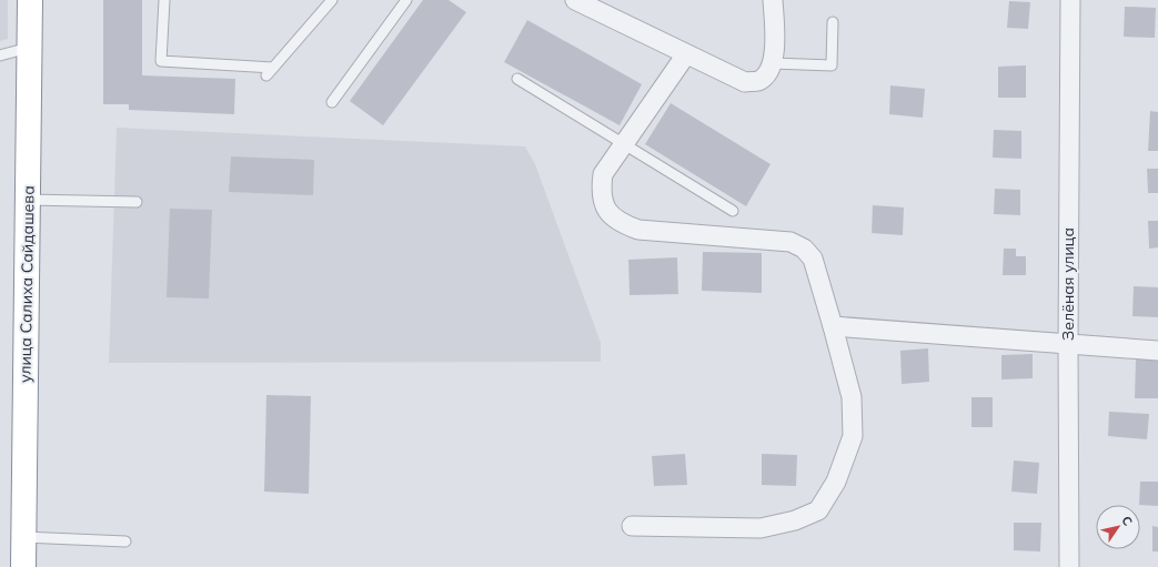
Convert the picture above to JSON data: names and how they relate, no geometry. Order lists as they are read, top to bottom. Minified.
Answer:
{"streets":{"highway":["улица Салиха Сайдашева"],"street":["Зелёная улица"]},"north":"top right"}
